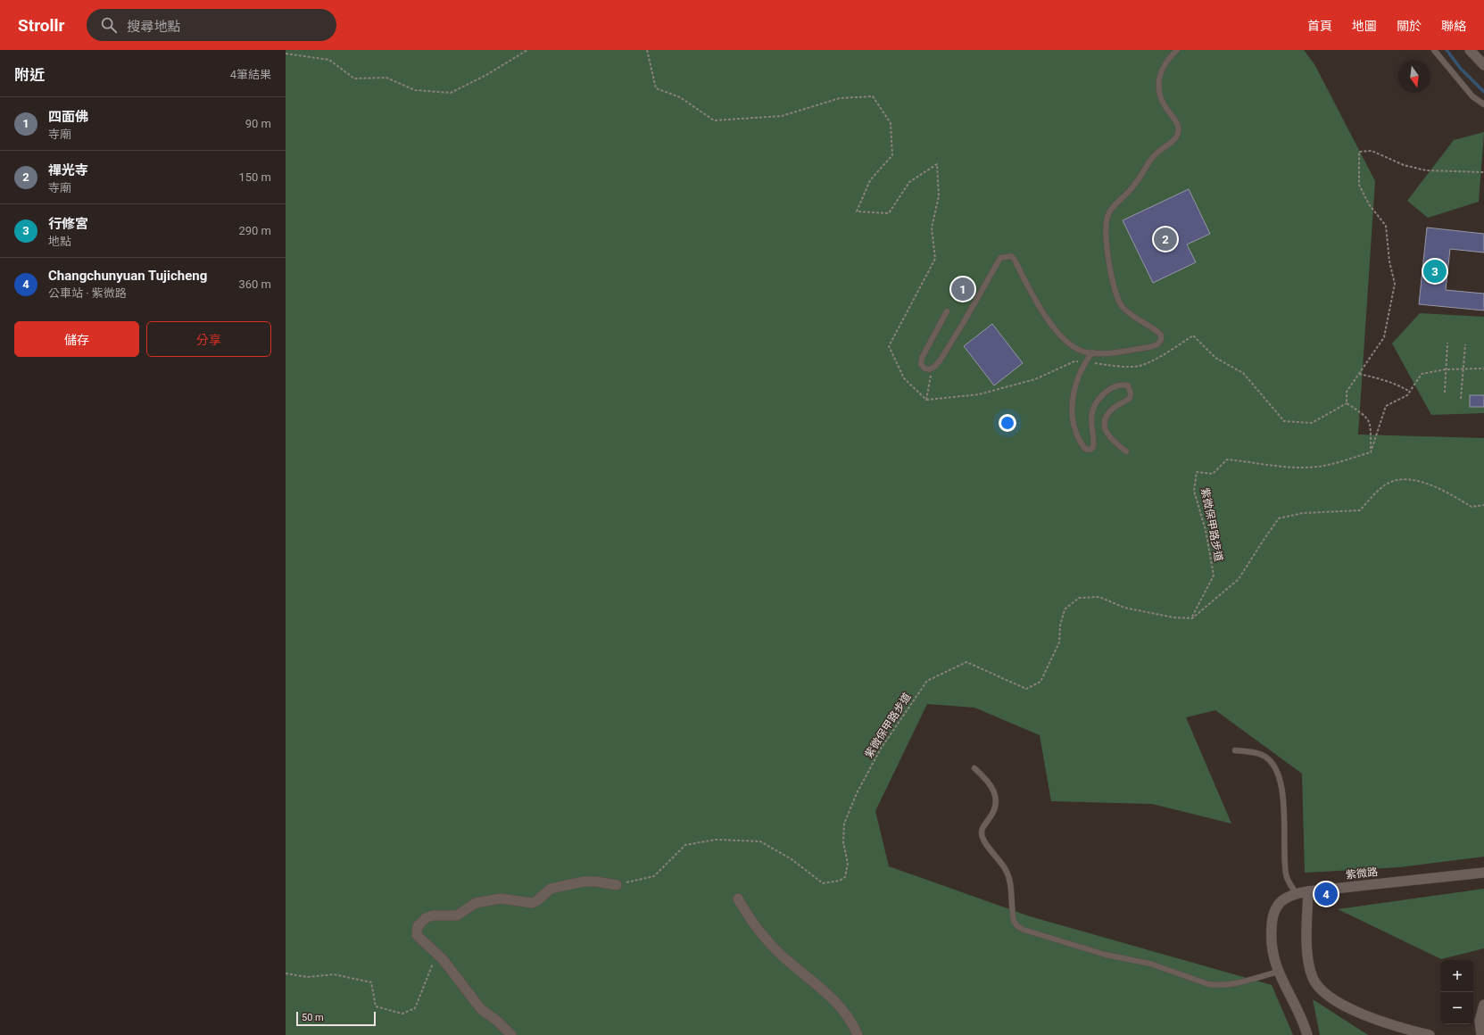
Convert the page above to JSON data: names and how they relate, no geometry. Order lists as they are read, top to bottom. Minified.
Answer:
{"streets":{"street":["紫微路"],"path":["紫微保甲路步道"]},"scale_bar":"50 m","north":"bottom","page":{"header":"Strollr","search":"搜尋地點","nav":["首頁","地圖","關於","聯絡"],"heading":["附近","4筆結果"],"list":[{"mark":"1","name":"四面佛","note":"寺廟","value":"90 m"},{"mark":"2","name":"禪光寺","note":"寺廟","value":"150 m"},{"mark":"3","name":"行修宮","note":"地點","value":"290 m"},{"mark":"4","name":"Changchunyuan Tujicheng","note":"公車站 · 紫微路","value":"360 m"}],"pins":["2","3","1","4"],"buttons":["儲存","分享"],"map_buttons":["+","−"],"scale":"50 m"}}
